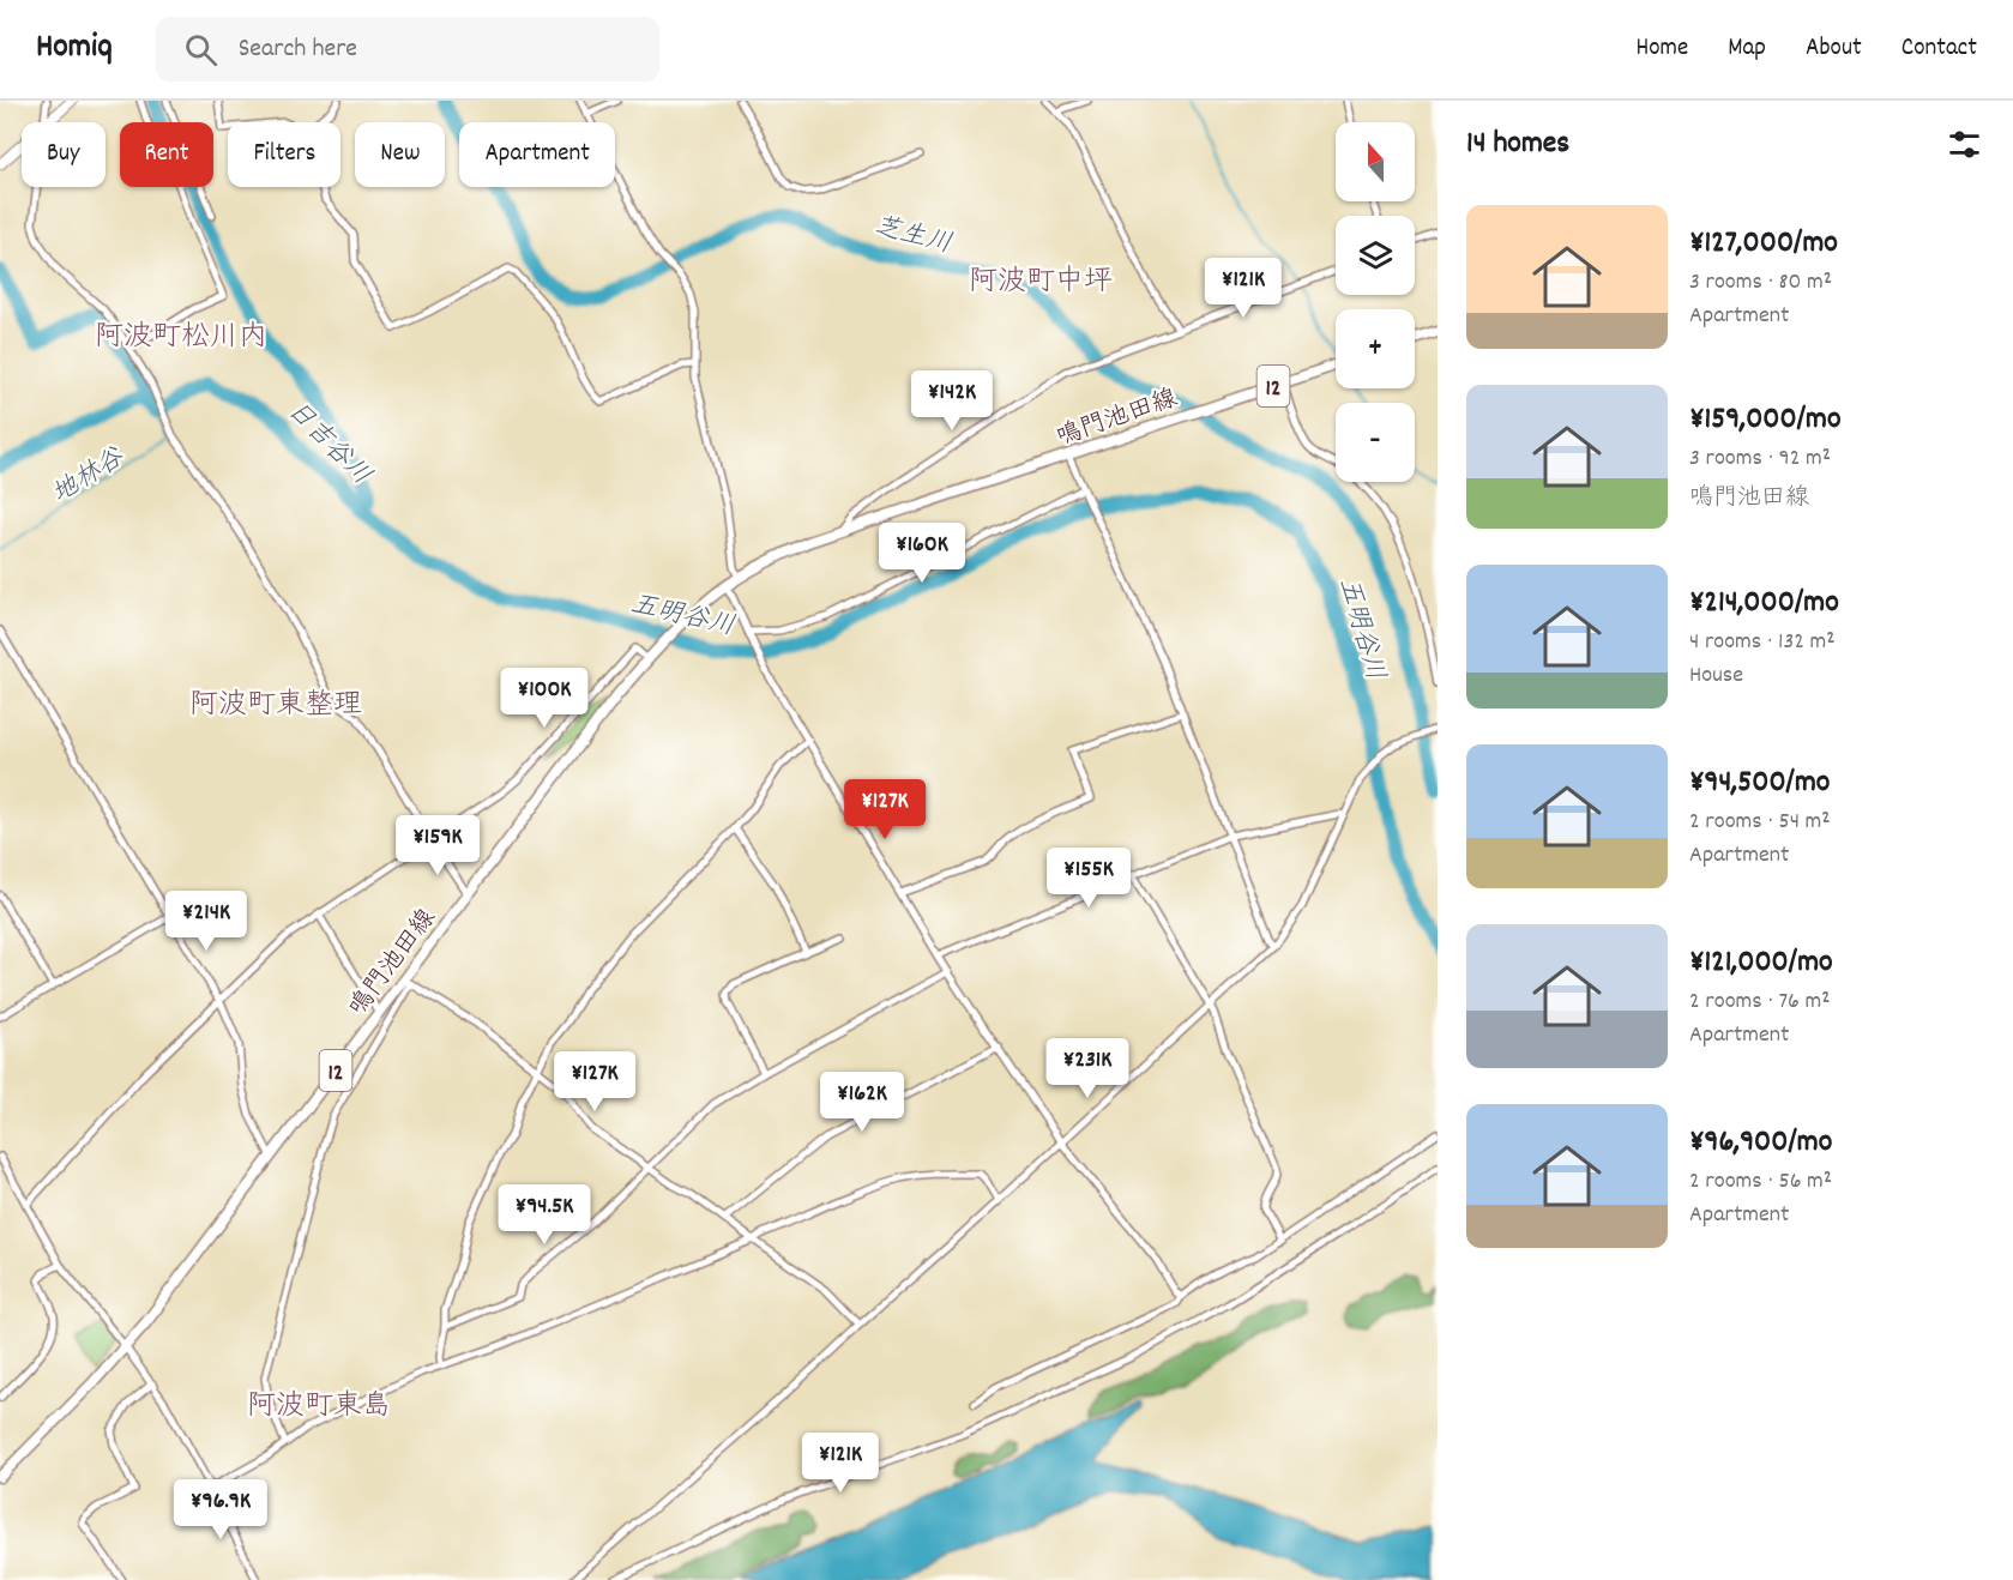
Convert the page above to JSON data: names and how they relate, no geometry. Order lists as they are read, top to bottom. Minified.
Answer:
{"streets":{"main road":["12","鳴門池田線"]},"districts":["阿波町中坪","阿波町松川内","阿波町東整理","阿波町東島"],"water":["芝生川","日吉谷川","地林谷","五明谷川"],"north":"top","page":{"header":"Homiq","search":"Search here","nav":["Home","Map","About","Contact"],"heading":"14 homes","map_buttons":["+","−"],"chip":["Buy","Rent","Filters","New","Apartment"],"list":[{"name":"¥127,000/mo","note":"3 rooms · 80 m² · Apartment"},{"name":"¥159,000/mo","note":"3 rooms · 92 m² · 鳴門池田線"},{"name":"¥214,000/mo","note":"4 rooms · 132 m² · House"},{"name":"¥94,500/mo","note":"2 rooms · 54 m² · Apartment"},{"name":"¥121,000/mo","note":"2 rooms · 76 m² · Apartment"},{"name":"¥96,900/mo","note":"2 rooms · 56 m² · Apartment"}],"price":["¥121K","¥142K","¥160K","¥100K","¥127K","¥159K","¥155K","¥214K","¥231K","¥127K","¥162K","¥94.5K","¥121K","¥96.9K"]}}
